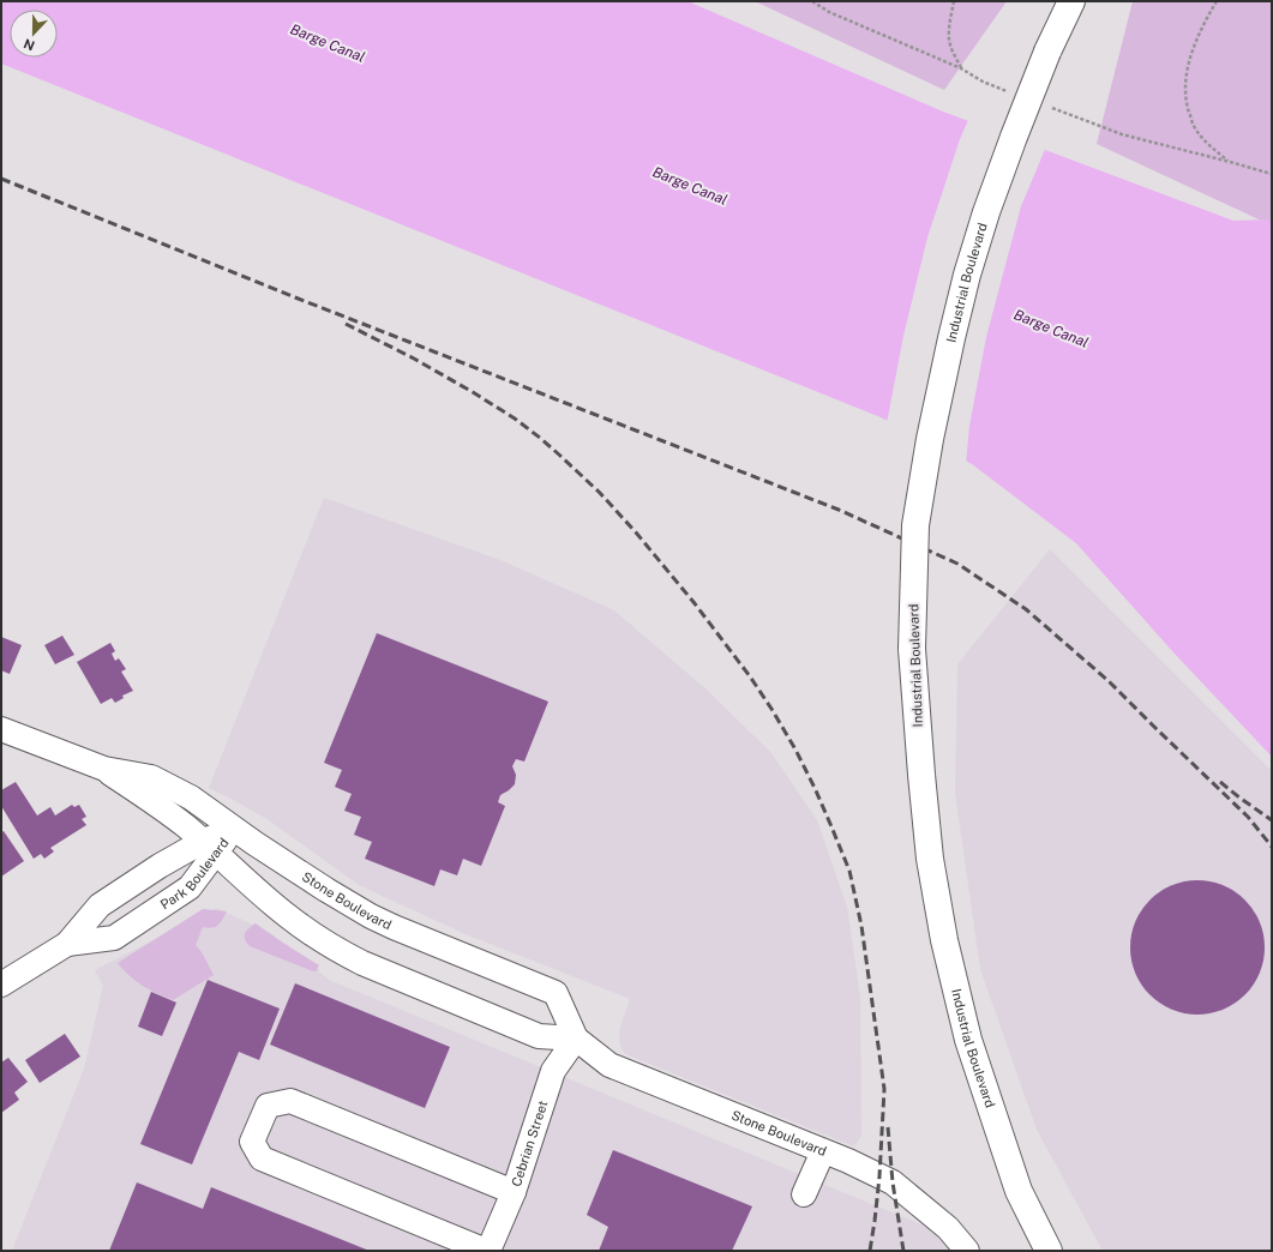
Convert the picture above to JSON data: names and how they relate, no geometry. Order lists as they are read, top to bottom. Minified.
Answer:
{"streets":{"main road":["Industrial Boulevard"],"street":["Park Boulevard","Stone Boulevard","Cebrian Street"]},"crossings":[["Park Boulevard","Stone Boulevard"],["Stone Boulevard","Cebrian Street"]],"water":["Barge Canal"],"north":"bottom"}
